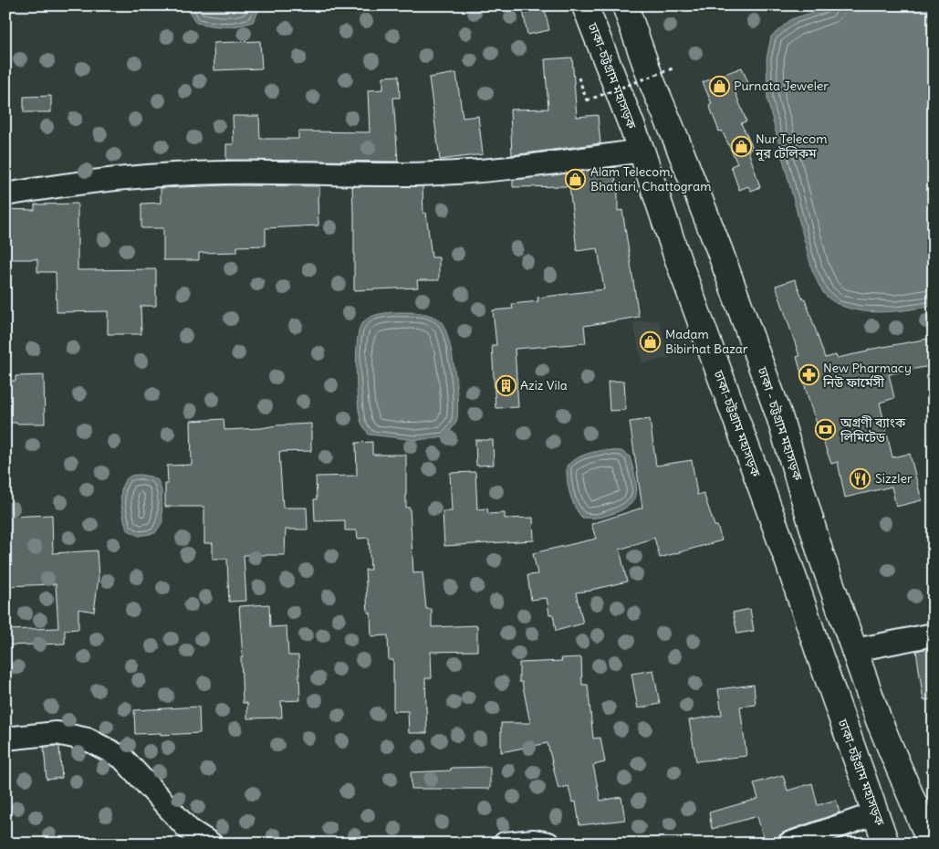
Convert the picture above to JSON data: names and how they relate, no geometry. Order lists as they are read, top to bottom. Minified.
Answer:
{"streets":{"highway":["ঢাকা-চট্টগ্রাম মহাসড়ক","ঢাকা - চট্টগ্রাম মহাসড়ক"]},"places":{"shop":["Purnata Jeweler","Nur Telecom নূর টেলিকম","Alam Telecom, Bhatiari, Chattogram","Madam Bibirhat Bazar"],"pharmacy":["New Pharmacy নিউ ফার্মেসী"],"building":["Aziz Vila"],"bank":["অগ্রণী ব্যাংক লিমিটেড"],"restaurant":["Sizzler"]}}
